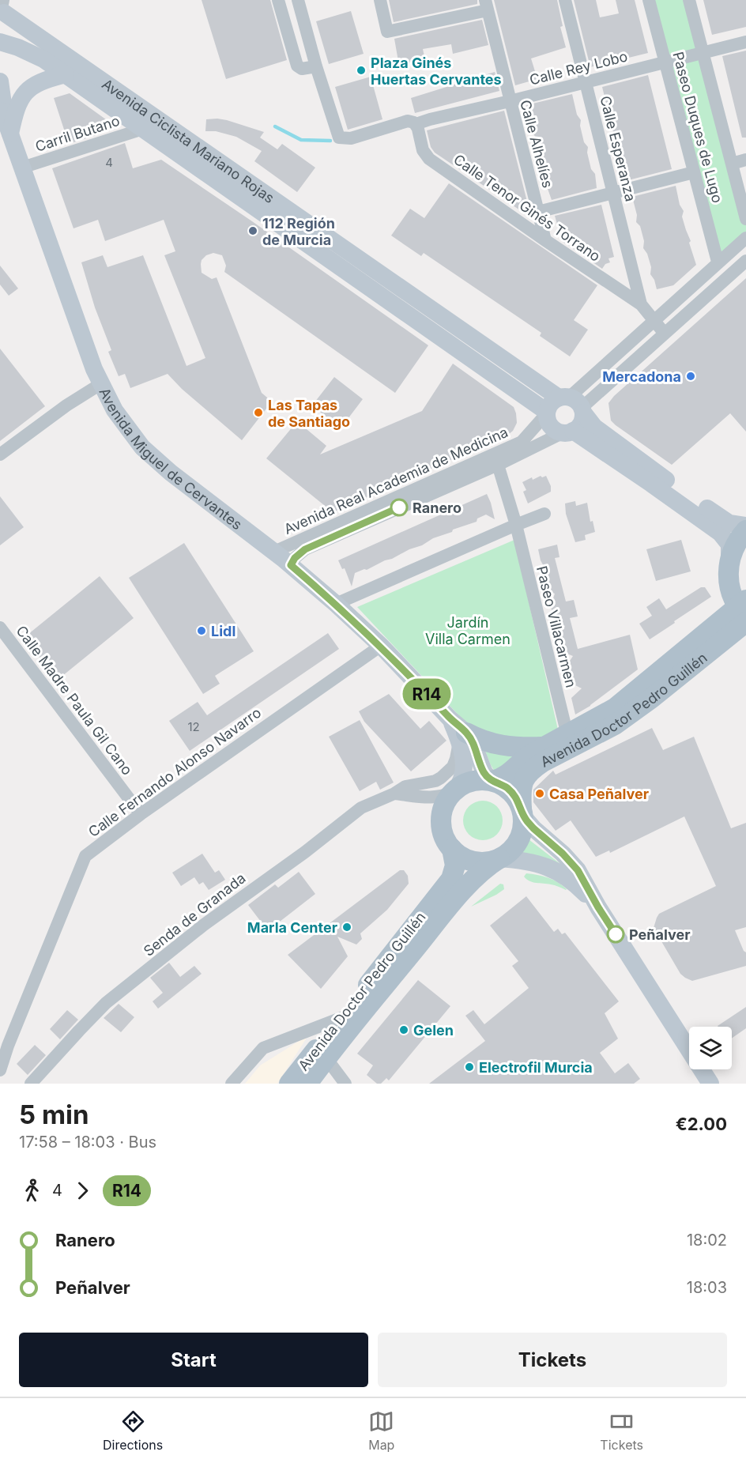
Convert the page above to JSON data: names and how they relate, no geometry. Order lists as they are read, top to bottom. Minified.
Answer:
{"streets":{"main road":["Avenida Ciclista Mariano Rojas","Avenida Miguel de Cervantes","Avenida Doctor Pedro Guillén"],"street":["Calle Rey Lobo","Paseo Duques de Lugo","Carril Butano","Calle Alhelíes","Calle Esperanza","Calle Tenor Ginés Torrano","Avenida Real Academia de Medicina","Paseo Villacarmen","Calle Madre Paula Gil Cano","Calle Fernando Alonso Navarro","Senda de Granada"]},"crossings":[["Calle Rey Lobo","Paseo Duques de Lugo"],["Calle Rey Lobo","Calle Alhelíes"],["Calle Rey Lobo","Calle Esperanza"],["Calle Rey Lobo","Calle Tenor Ginés Torrano"],["Carril Butano","Avenida Ciclista Mariano Rojas"],["Carril Butano","Avenida Miguel de Cervantes"],["Avenida Ciclista Mariano Rojas","Avenida Real Academia de Medicina"],["Calle Alhelíes","Calle Tenor Ginés Torrano"],["Calle Esperanza","Calle Tenor Ginés Torrano"],["Avenida Miguel de Cervantes","Avenida Real Academia de Medicina"],["Avenida Miguel de Cervantes","Avenida Doctor Pedro Guillén"],["Avenida Miguel de Cervantes","Calle Fernando Alonso Navarro"],["Avenida Miguel de Cervantes","Senda de Granada"],["Avenida Real Academia de Medicina","Paseo Villacarmen"],["Paseo Villacarmen","Avenida Doctor Pedro Guillén"],["Calle Madre Paula Gil Cano","Calle Fernando Alonso Navarro"]],"parks":["Jardín Villa Carmen"],"places":["Plaza Ginés Huertas Cervantes","112 Región de Murcia","Mercadona","Las Tapas de Santiago","Ranero","Lidl","Casa Peñalver","Marla Center","Peñalver","Gelen","Electrofil Murcia"],"lines":["bus line R14"],"house_numbers":["4","12"],"page":{"on_map":"R14","heading":["5 min","17:58 – 18:03 · Bus","€2.00"],"legs":["4","R14"],"list":[{"name":"Ranero","value":"18:02"},{"name":"Peñalver","value":"18:03"}],"buttons":["Start","Tickets"],"tabs":["Directions","Map","Tickets"]}}
